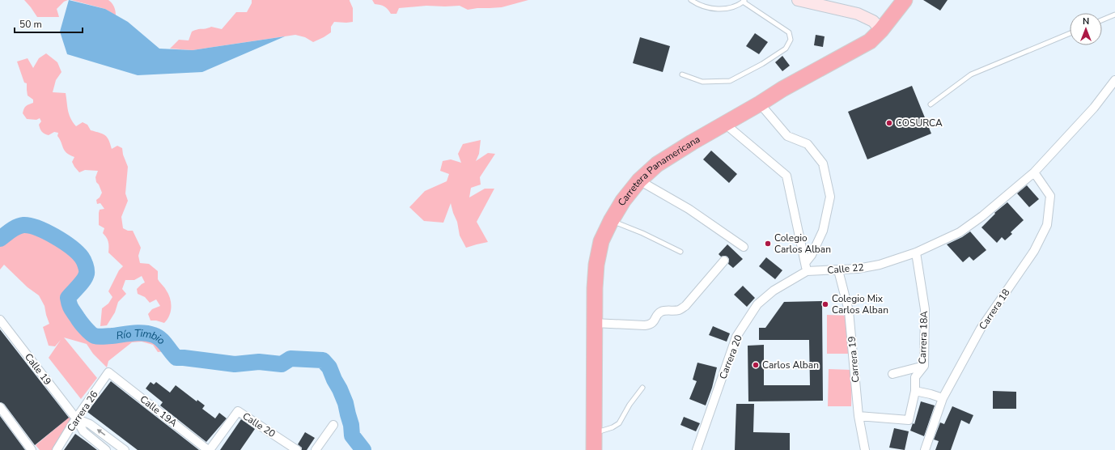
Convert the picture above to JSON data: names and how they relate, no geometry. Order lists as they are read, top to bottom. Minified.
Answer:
{"streets":{"highway":["Carretera Panamericana"],"street":["Calle 22","Carrera 18","Carrera 18A","Carrera 20","Carrera 19","Calle 19","Carrera 26","Calle 19A","Calle 20"]},"crossings":[["Calle 22","Carrera 18"],["Calle 22","Carrera 18A"],["Calle 22","Carrera 20"],["Calle 22","Carrera 19"],["Carrera 18A","Carrera 19"],["Calle 19","Carrera 26"],["Carrera 26","Calle 19A"],["Calle 19A","Calle 20"]],"water":["Río Timbio"],"places":["COSURCA","Colegio Carlos Alban","Colegio Mix Carlos Alban","Carlos Alban"],"scale_bar":"50 m","north":"top"}
